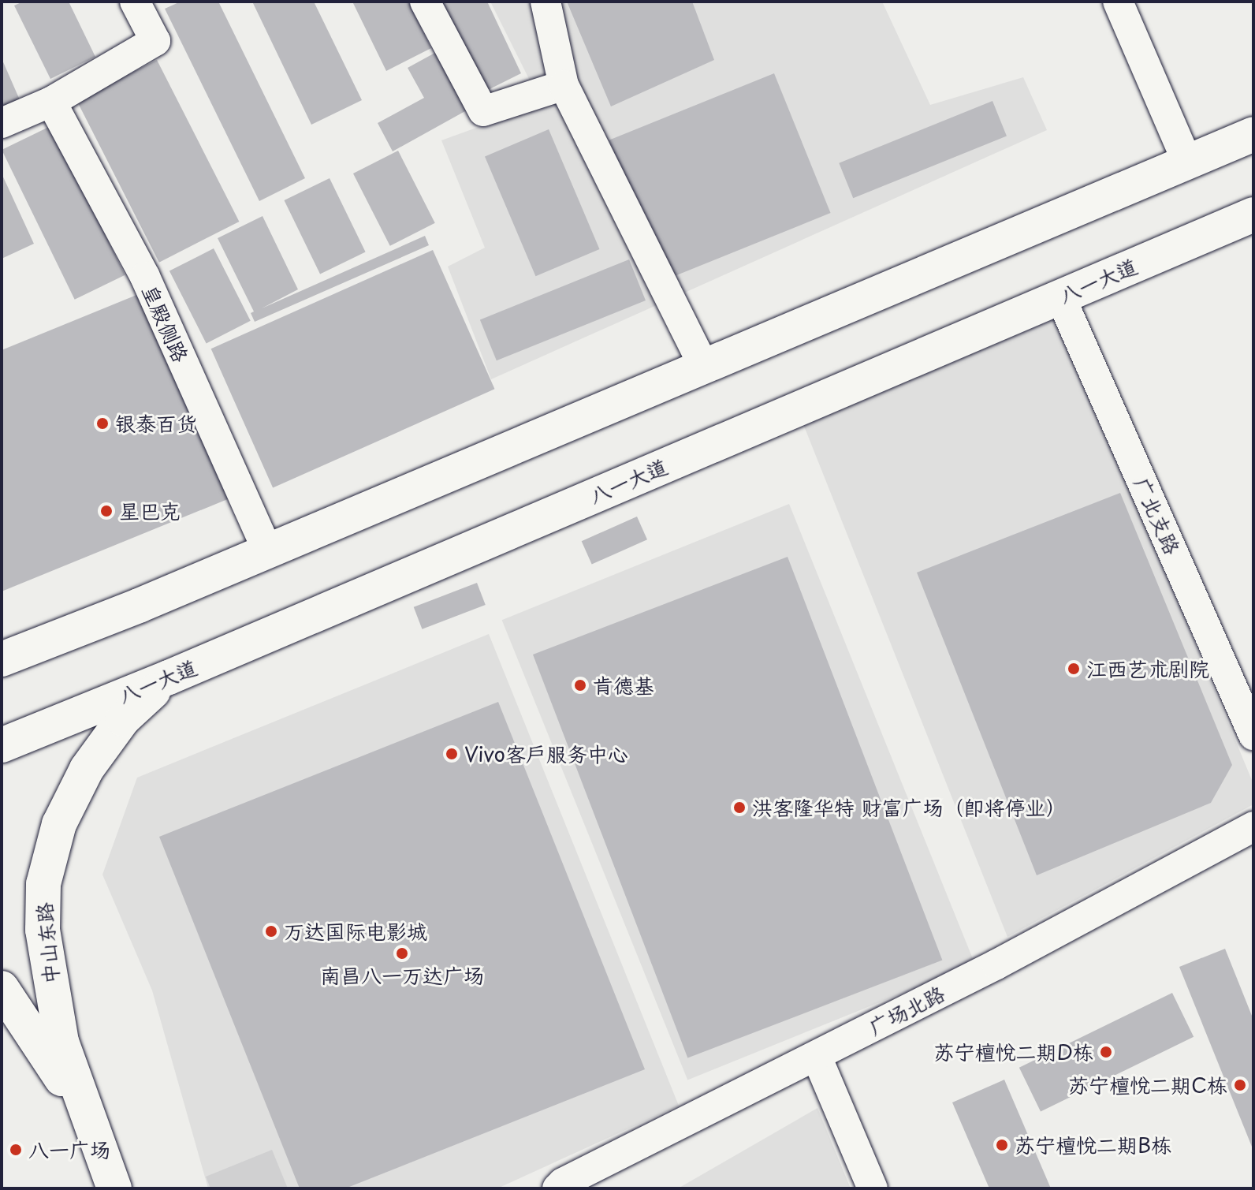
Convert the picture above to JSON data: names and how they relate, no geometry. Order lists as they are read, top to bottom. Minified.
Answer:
{"streets":{"highway":["八一大道","中山东路"],"street":["皇殿侧路","广北支路","广场北路"]},"crossings":[["八一大道","广北支路"],["八一大道","中山东路"]],"places":["银泰百货","星巴克","江西艺术剧院","肯德基","Vivo客户服务中心","洪客隆华特 财富广场（即将停业）","万达国际电影城","南昌八一万达广场","苏宁檀悦二期D栋","苏宁檀悦二期C栋","苏宁檀悦二期B栋","八一广场"]}
